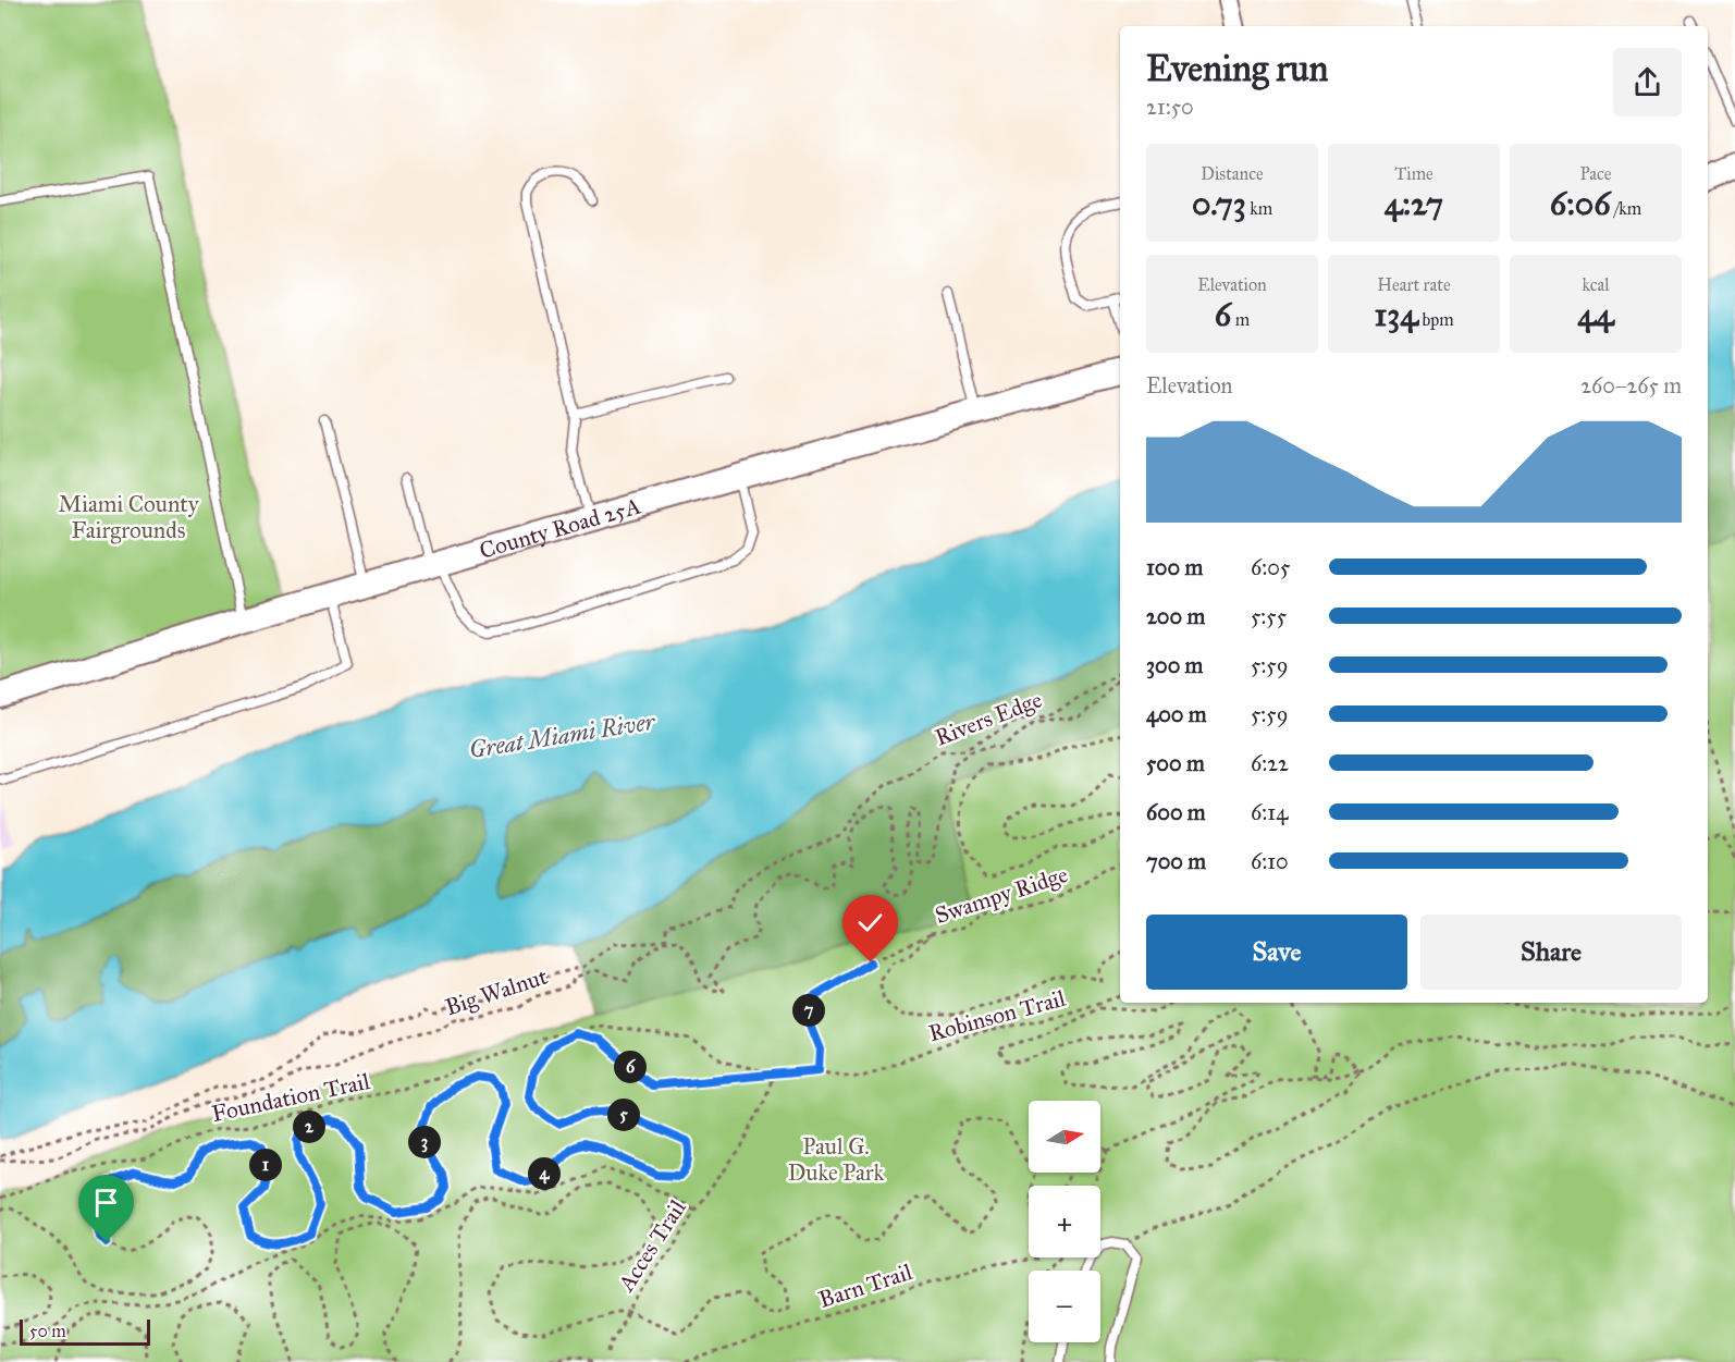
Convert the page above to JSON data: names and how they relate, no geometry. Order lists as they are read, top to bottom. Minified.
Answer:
{"streets":{"main road":["County Road 25A"],"path":["Rivers Edge","Swampy Ridge","Big Walnut","Robinson Trail","Foundation Trail","Acces Trail","Barn Trail"]},"crossings":[["Robinson Trail","Foundation Trail"],["Robinson Trail","Acces Trail"],["Foundation Trail","Acces Trail"]],"water":["Great Miami River"],"parks":["Miami County Fairgrounds","Paul G. Duke Park"],"scale_bar":"50 m","north":"right","page":{"heading":["Evening run","21:50"],"stats":[["Distance","0.73 km"],["Time","4:27"],["Pace","6:06 /km"],["Elevation","6 m"],["Heart rate","134 bpm"],["kcal","44"]],"chart":["Elevation","260–265 m"],"list":[{"name":"100 m","note":"6:05"},{"name":"200 m","note":"5:55"},{"name":"300 m","note":"5:59"},{"name":"400 m","note":"5:59"},{"name":"500 m","note":"6:22"},{"name":"600 m","note":"6:14"},{"name":"700 m","note":"6:10"}],"buttons":["Save","Share"],"pins":["7","6","5","2","3","1","4"],"map_buttons":["+","−"],"scale":"50 m"}}
